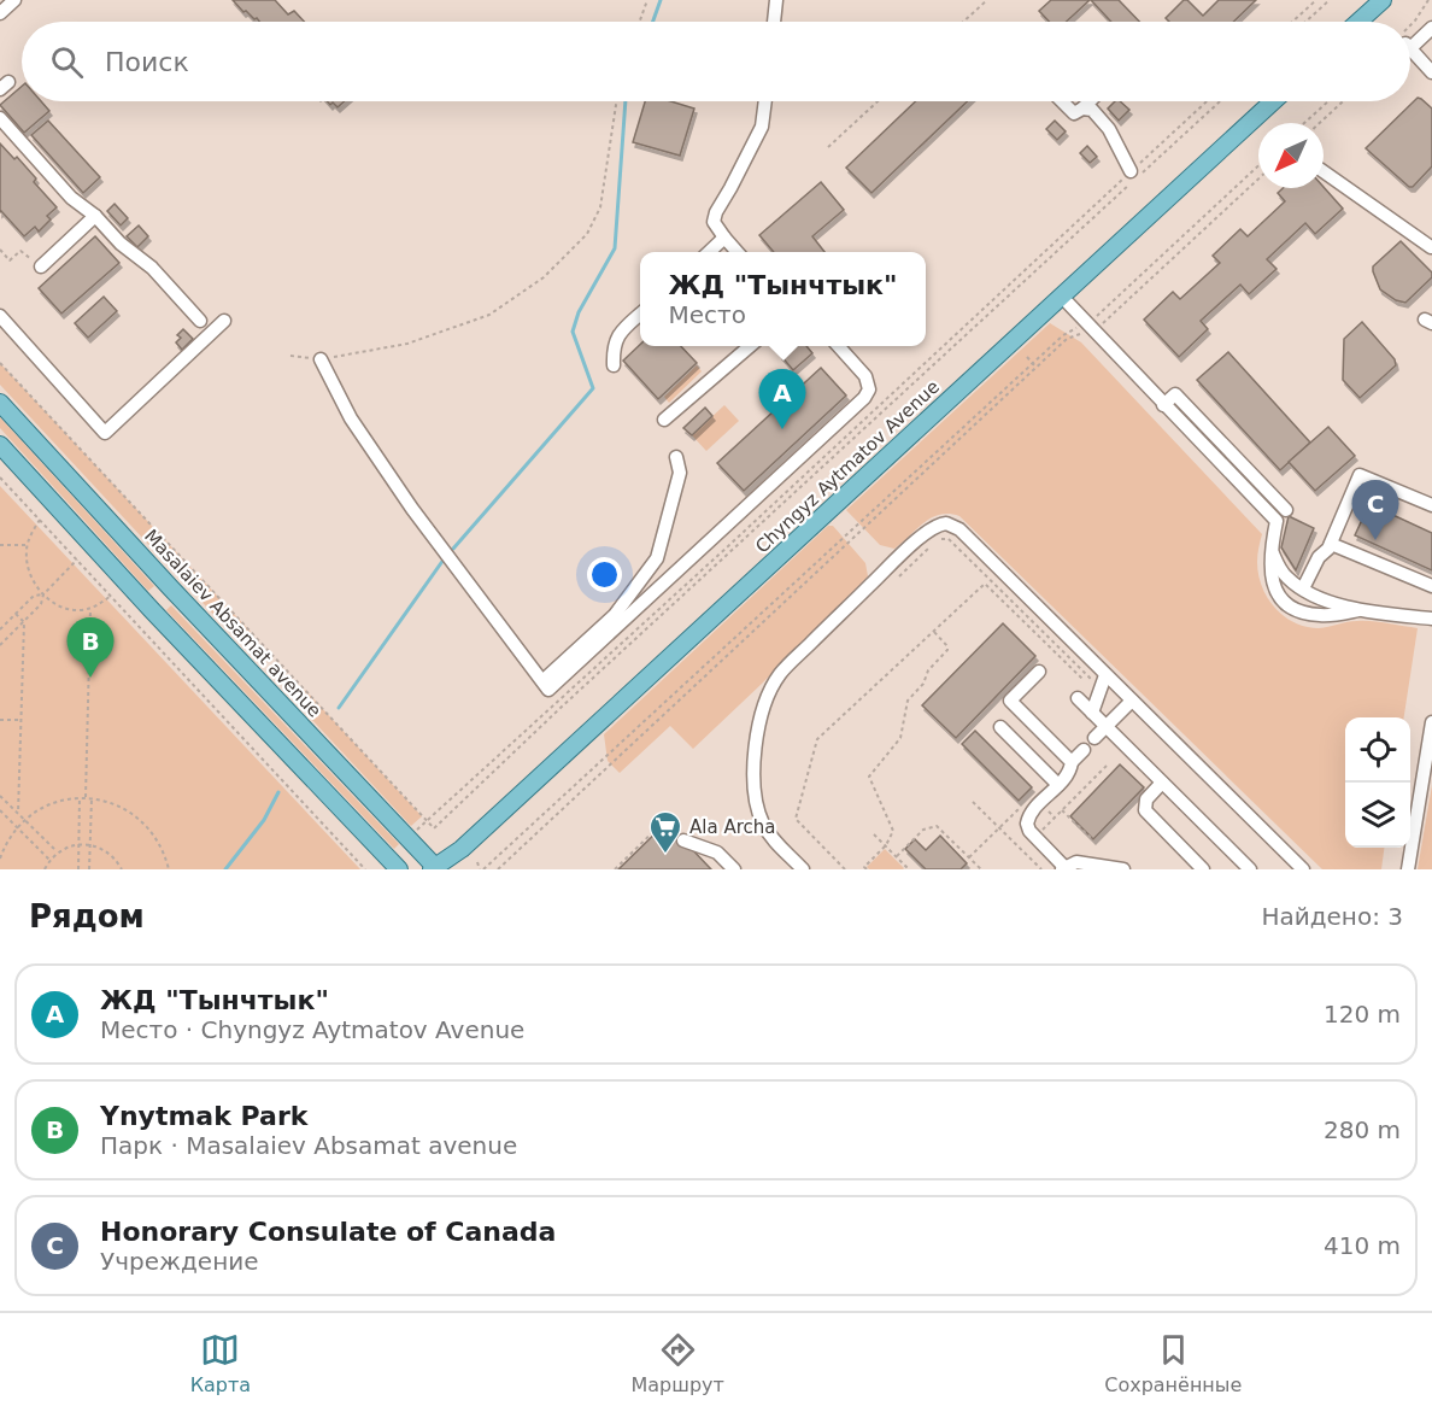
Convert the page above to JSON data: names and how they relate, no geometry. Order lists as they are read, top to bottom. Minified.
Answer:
{"streets":{"main road":["Chyngyz Aytmatov Avenue","Masalaiev Absamat avenue"]},"crossings":[["Chyngyz Aytmatov Avenue","Masalaiev Absamat avenue"]],"places":{"supermarket":["Ala Archa"]},"north":"bottom left","page":{"search":"Поиск","popup":["ЖД \"Тынчтык\"","Место"],"pins":["A","C","B"],"heading":["Рядом","Найдено: 3"],"list":[{"mark":"A","name":"ЖД \"Тынчтык\"","note":"Место · Chyngyz Aytmatov Avenue","value":"120 m"},{"mark":"B","name":"Ynytmak Park","note":"Парк · Masalaiev Absamat avenue","value":"280 m"},{"mark":"C","name":"Honorary Consulate of Canada","note":"Учреждение","value":"410 m"}],"nav":["Карта","Маршрут","Сохранённые"]}}
